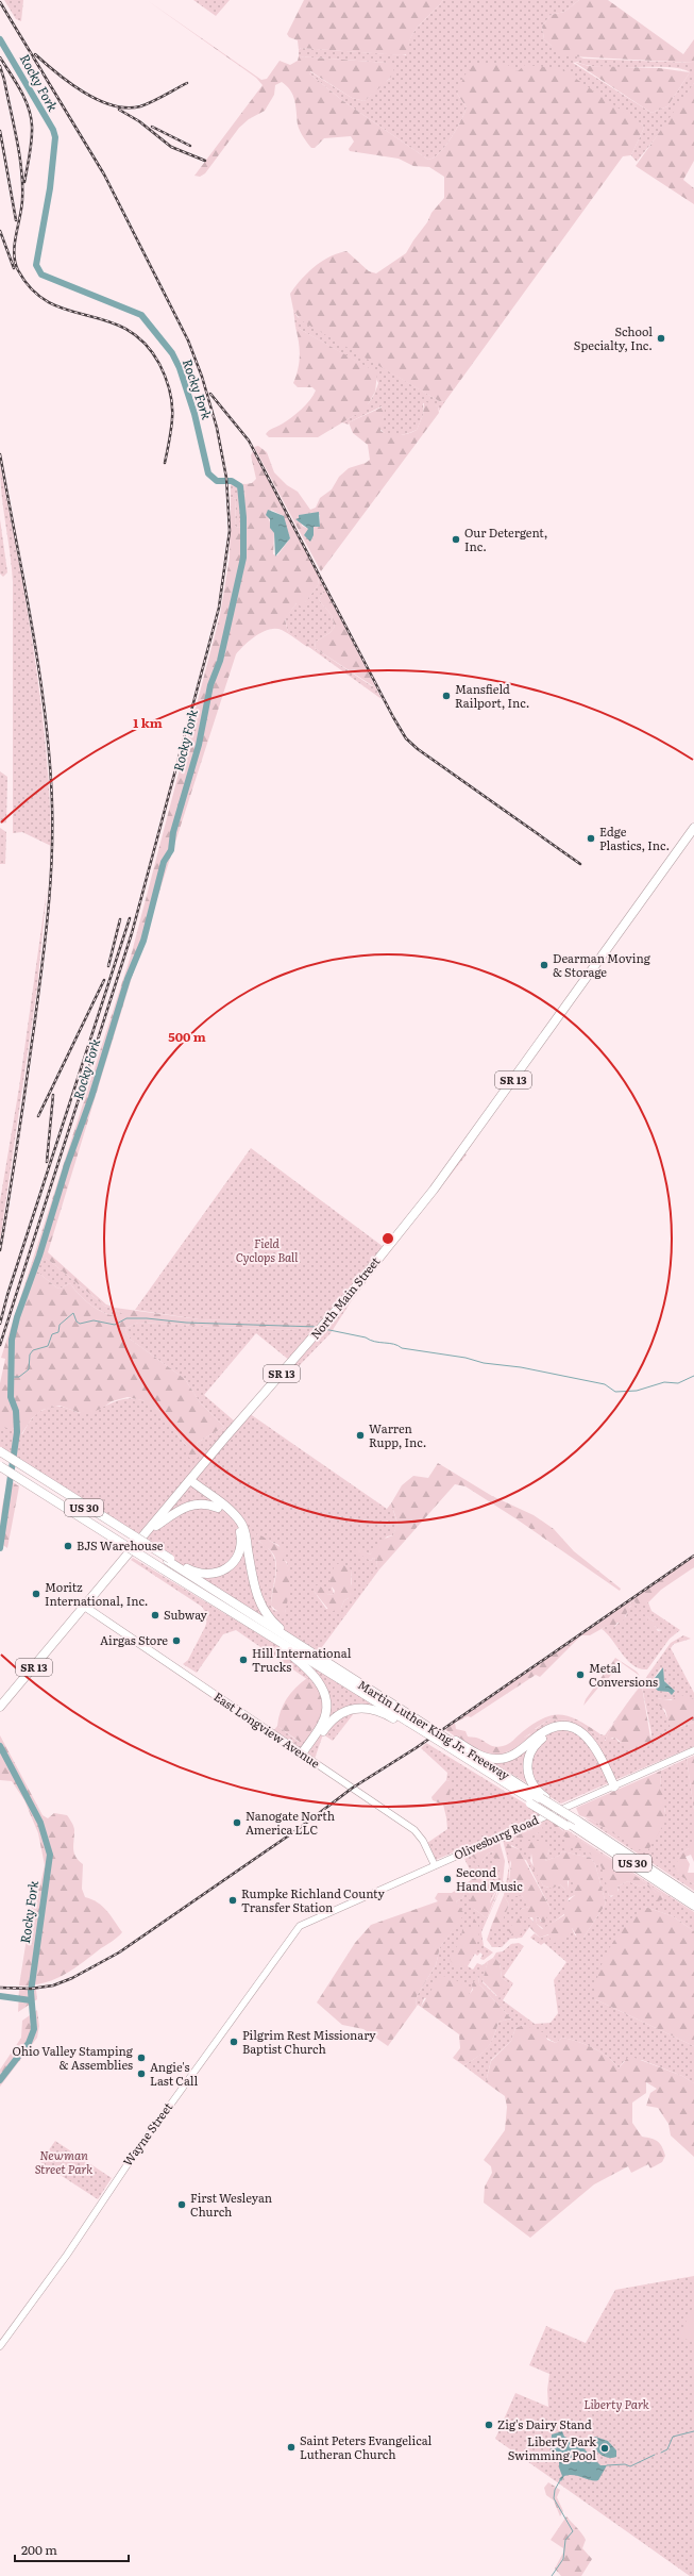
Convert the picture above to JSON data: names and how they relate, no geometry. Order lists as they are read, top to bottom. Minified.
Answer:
{"streets":{"highway":["SR 13","North Main Street","US 30","Martin Luther King Jr. Freeway"],"main road":["East Longview Avenue","Olivesburg Road","Wayne Street"]},"crossings":[["North Main Street","East Longview Avenue"],["East Longview Avenue","Olivesburg Road"],["Olivesburg Road","Wayne Street"]],"water":["Rocky Fork"],"parks":["Field Cyclops Ball","Newman Street Park","Liberty Park"],"places":["School Specialty, Inc.","Our Detergent, Inc.","Mansfield Railport, Inc.","Edge Plastics, Inc.","Dearman Moving & Storage","Warren Rupp, Inc.","BJS Warehouse","Moritz International, Inc.","Subway","Airgas Store","Hill International Trucks","Metal Conversions","Nanogate North America LLC","Second Hand Music","Rumpke Richland County Transfer Station","Pilgrim Rest Missionary Baptist Church","Ohio Valley Stamping & Assemblies","Angie's Last Call","First Wesleyan Church","Zig's Dairy Stand","Saint Peters Evangelical Lutheran Church","Liberty Park Swimming Pool"],"scale_bar":"200 m","rings":["1 km","500 m"]}
